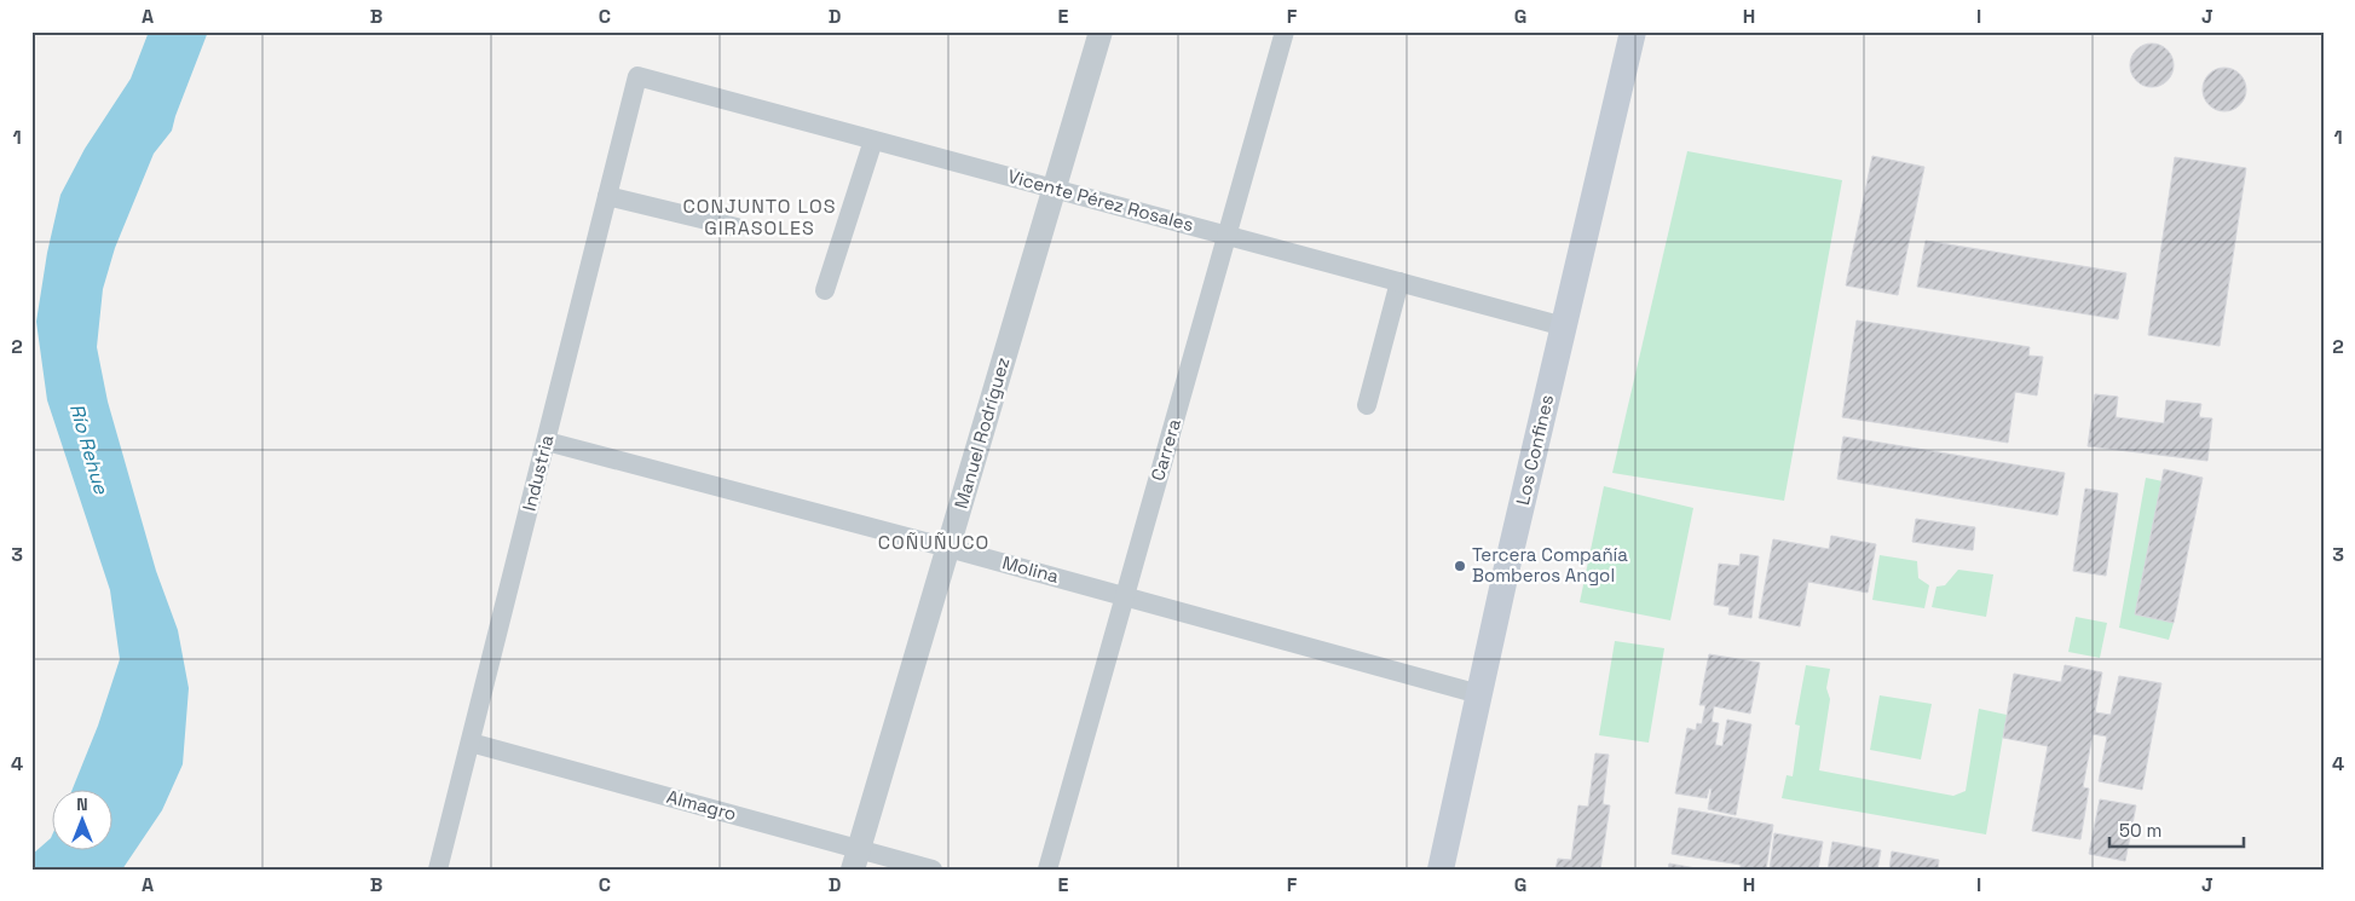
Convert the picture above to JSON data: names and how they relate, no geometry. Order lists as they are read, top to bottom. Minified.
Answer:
{"streets":{"main road":["Los Confines"],"street":["Vicente Pérez Rosales","Manuel Rodríguez","Carrera","Industria","Molina","Almagro"]},"crossings":[["Vicente Pérez Rosales","Manuel Rodríguez"],["Vicente Pérez Rosales","Carrera"],["Vicente Pérez Rosales","Los Confines"],["Vicente Pérez Rosales","Industria"],["Manuel Rodríguez","Molina"],["Manuel Rodríguez","Almagro"],["Carrera","Molina"],["Los Confines","Molina"],["Industria","Molina"],["Industria","Almagro"]],"districts":["CONJUNTO LOS GIRASOLES","COÑUÑUCO"],"water":["Río Rehue"],"places":["Tercera Compañía Bomberos Angol"],"scale_bar":"50 m","north":"top","grid":{"columns":["A","B","C","D","E","F","G","H","I","J"],"rows":["1","2","3","4"]}}
